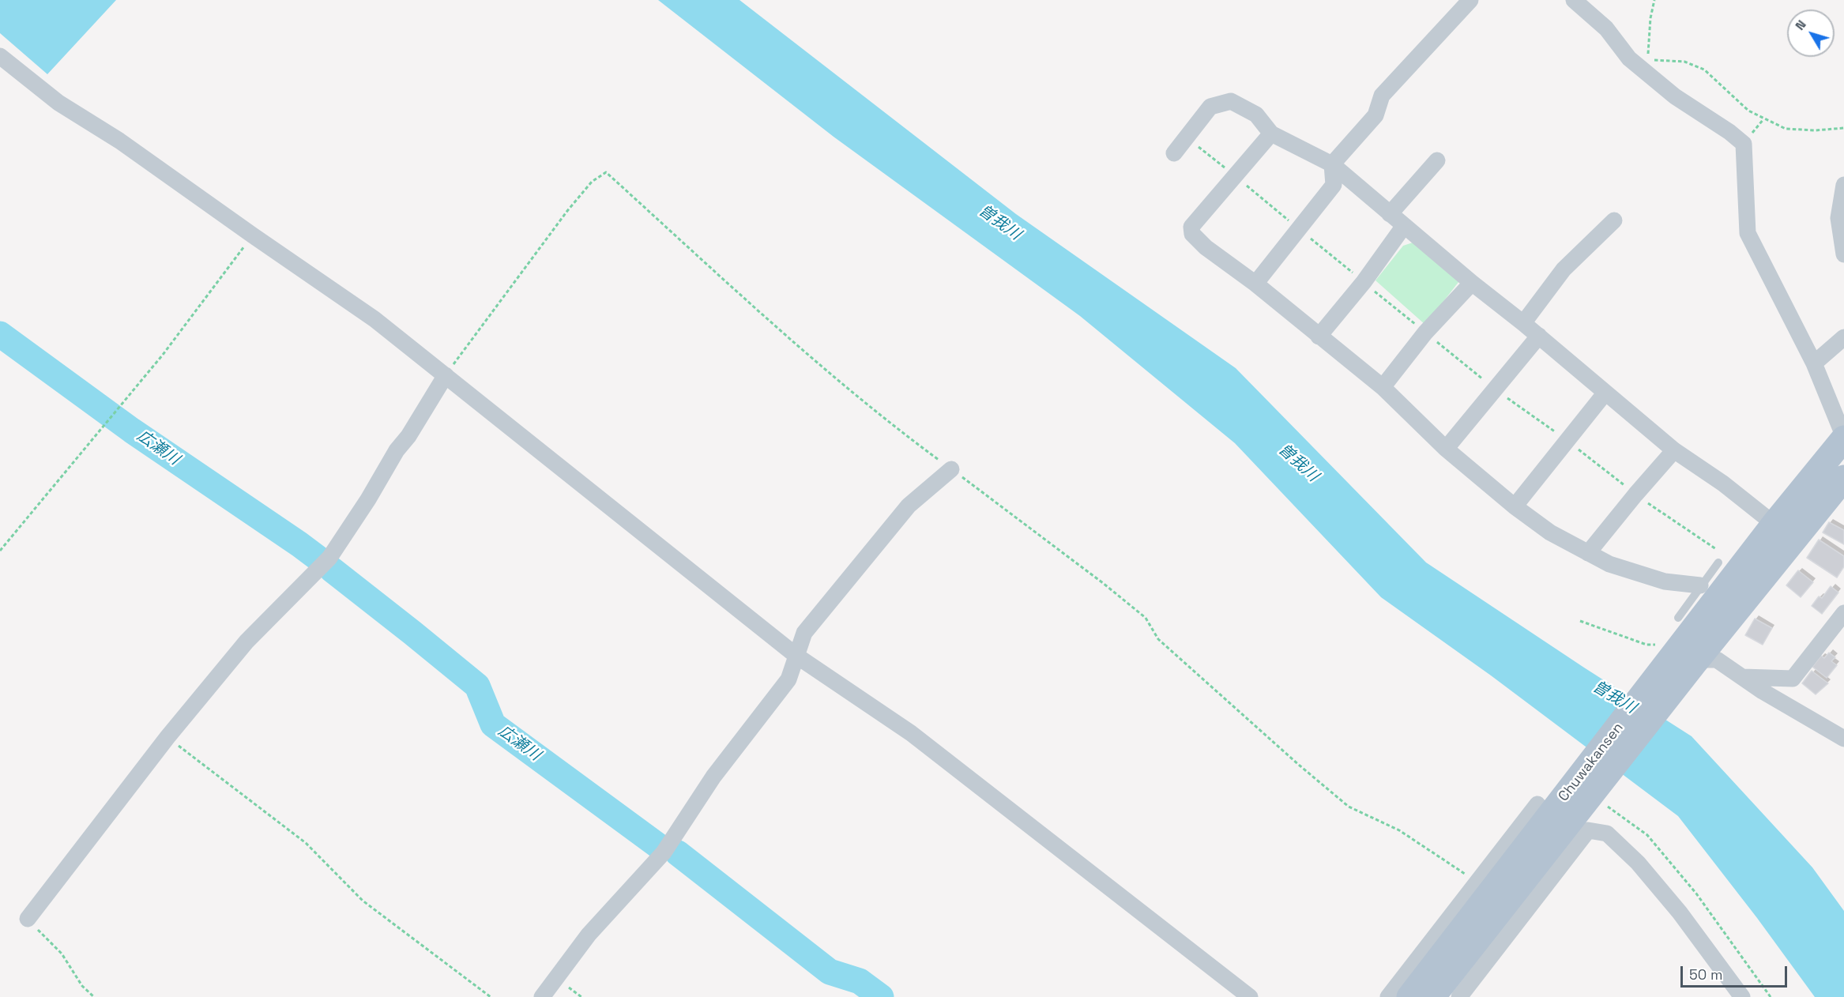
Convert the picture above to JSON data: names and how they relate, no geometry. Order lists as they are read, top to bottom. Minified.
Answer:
{"streets":{"main road":["Chuwakansen"]},"water":["曽我川","広瀬川"],"scale_bar":"50 m","north":"top left"}
